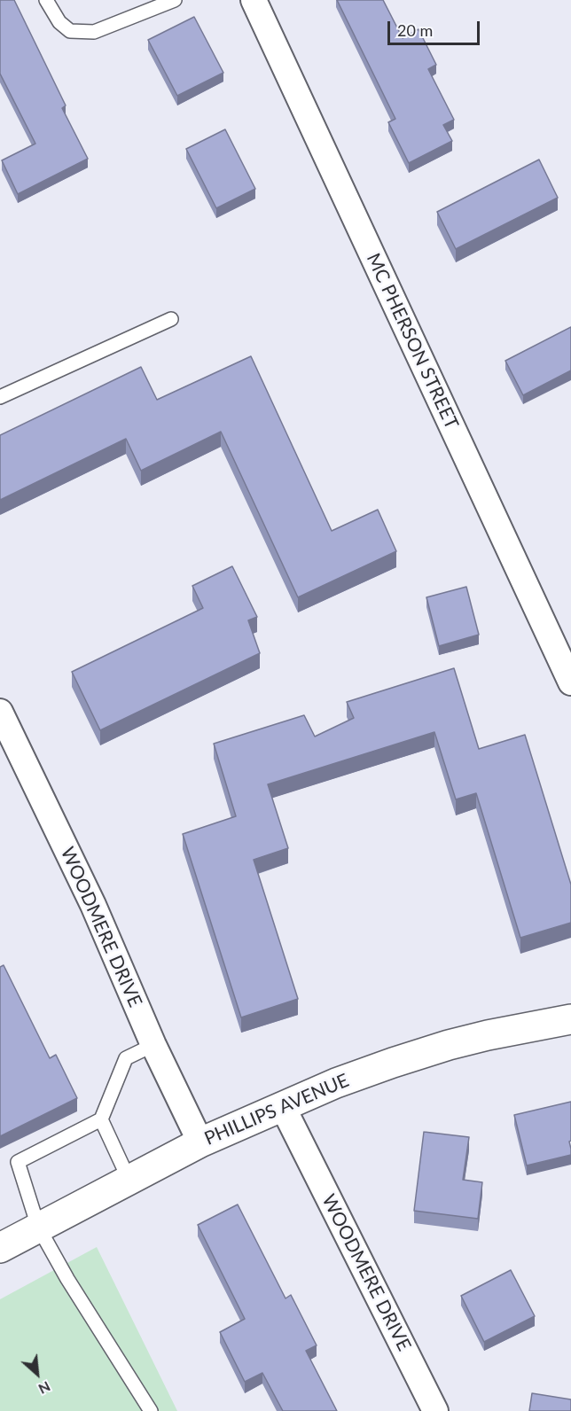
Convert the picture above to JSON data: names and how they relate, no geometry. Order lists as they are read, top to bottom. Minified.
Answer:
{"streets":{"street":["MC PHERSON STREET","WOODMERE DRIVE","PHILLIPS AVENUE"]},"crossings":[["WOODMERE DRIVE","PHILLIPS AVENUE"]],"scale_bar":"20 m","north":"bottom right"}
